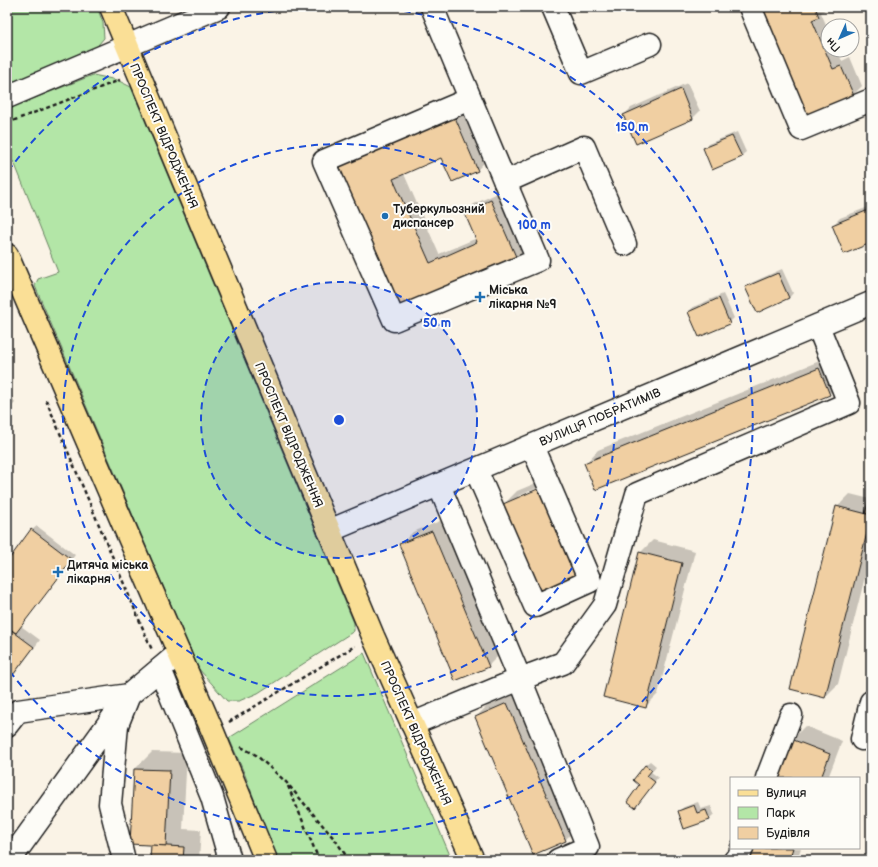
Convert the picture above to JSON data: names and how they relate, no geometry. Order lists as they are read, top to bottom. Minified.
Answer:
{"streets":{"main road":["ПРОСПЕКТ ВІДРОДЖЕННЯ"],"street":["ВУЛИЦЯ ПОБРАТИМІВ"]},"crossings":[["ПРОСПЕКТ ВІДРОДЖЕННЯ","ВУЛИЦЯ ПОБРАТИМІВ"]],"places":{"other":["Туберкульозний диспансер"],"health":["Міська лікарня №9","Дитяча міська лікарня"]},"legend":["Вулиця","Парк","Будівля"],"north":"bottom left","rings":["150 m","100 m","50 m"]}
